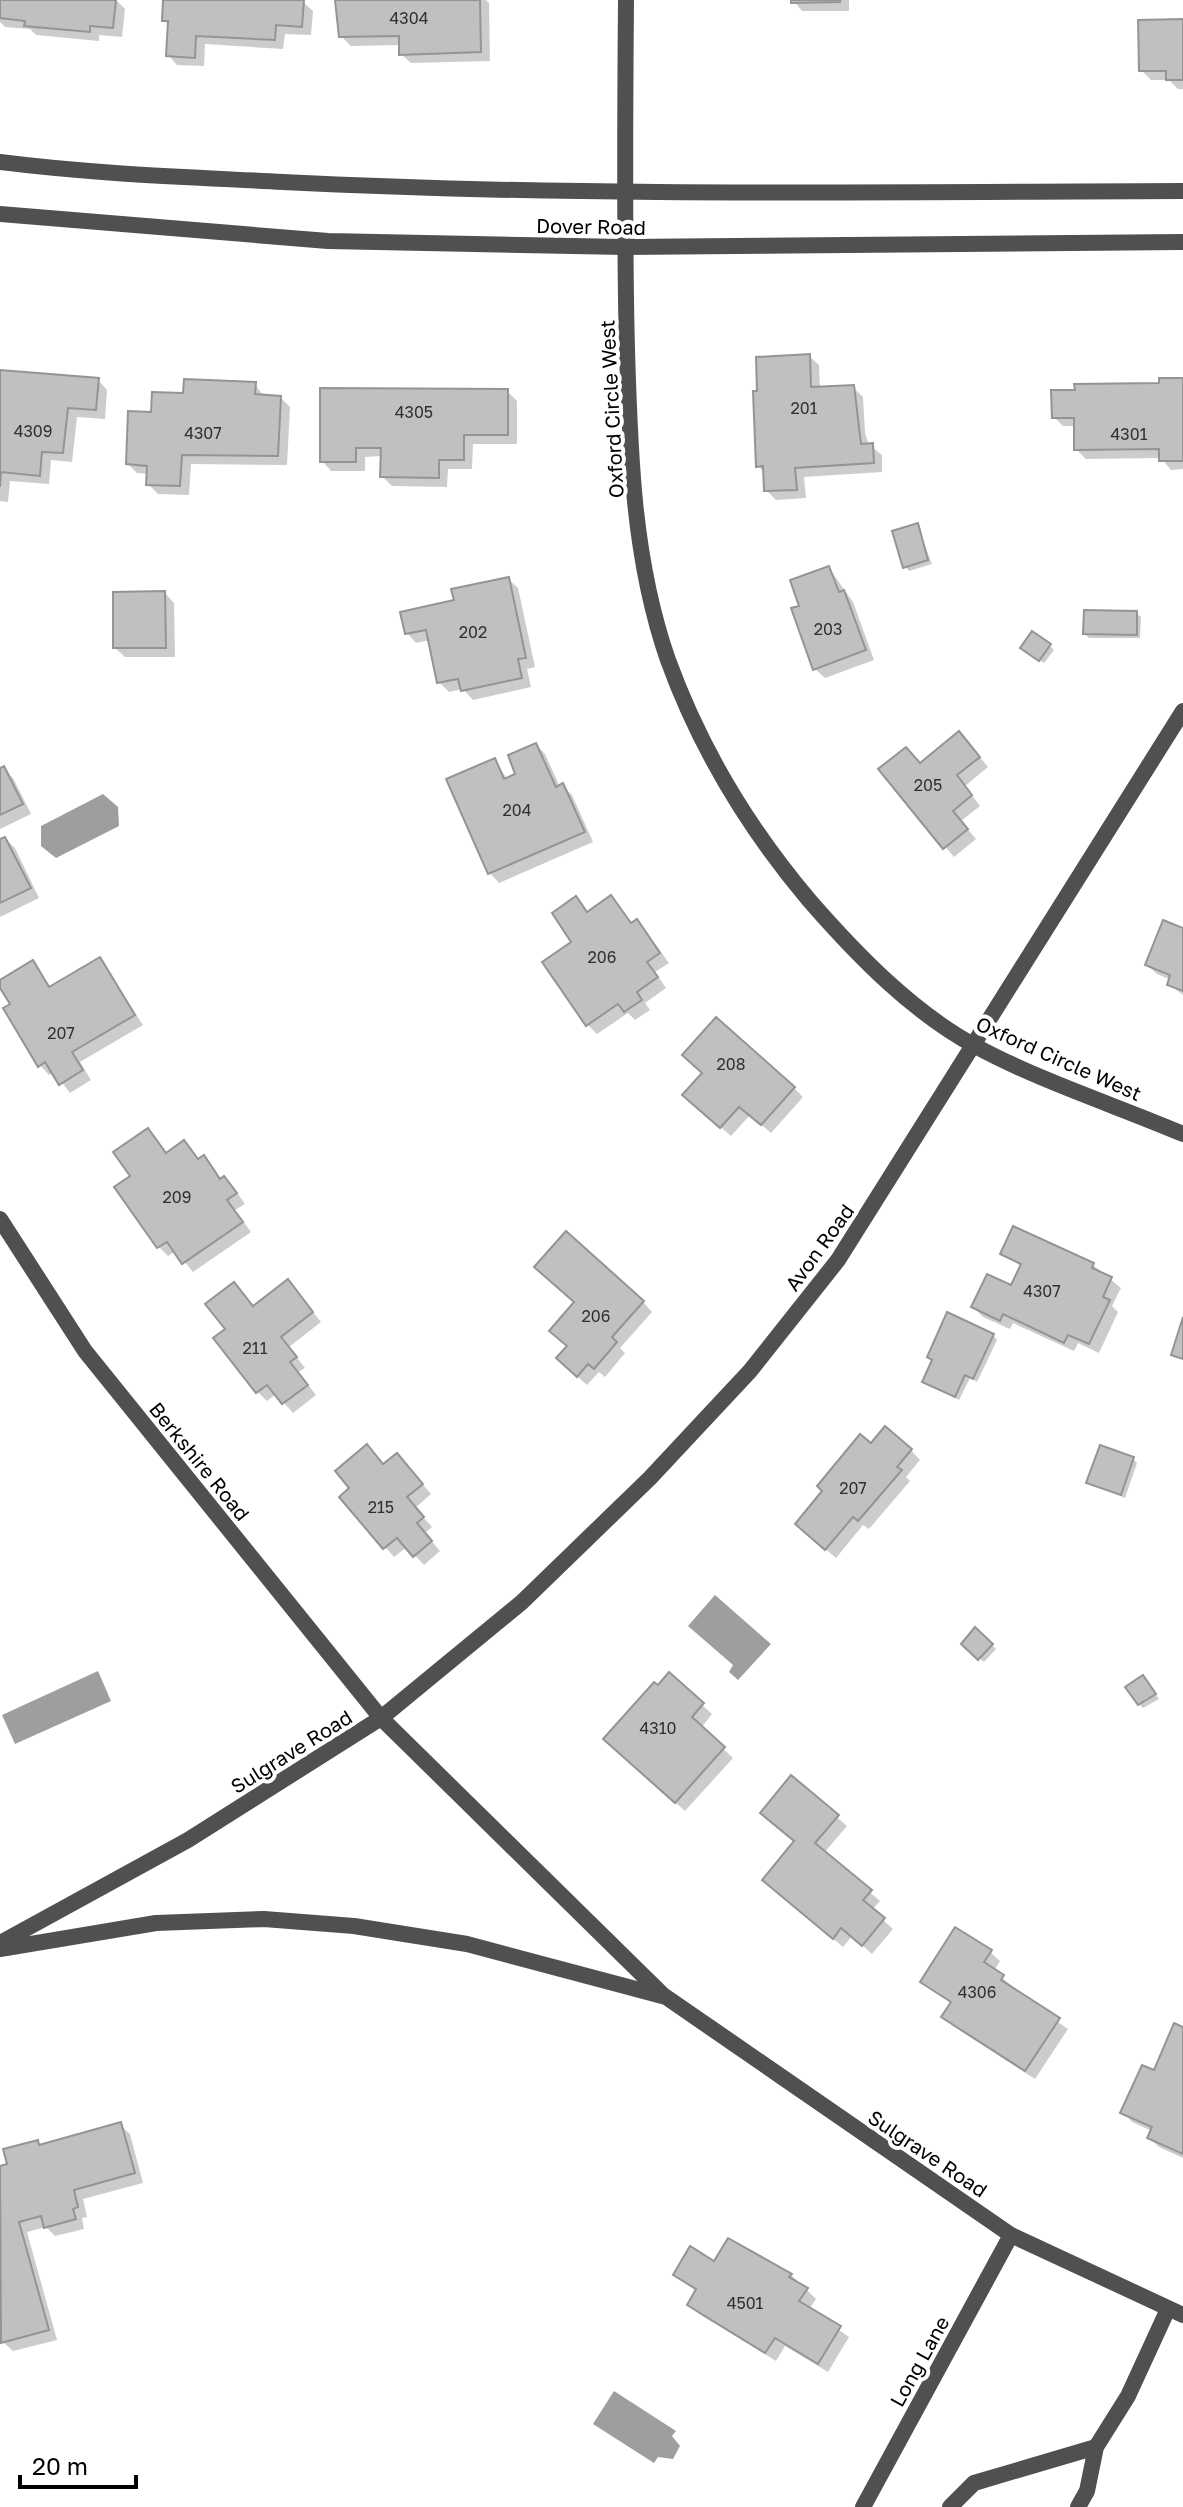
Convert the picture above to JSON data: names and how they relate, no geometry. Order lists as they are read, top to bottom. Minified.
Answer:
{"streets":{"street":["Dover Road","Oxford Circle West","Avon Road","Berkshire Road","Sulgrave Road","Long Lane"]},"crossings":[["Dover Road","Oxford Circle West"],["Oxford Circle West","Avon Road"],["Avon Road","Berkshire Road"],["Avon Road","Sulgrave Road"],["Berkshire Road","Sulgrave Road"],["Sulgrave Road","Long Lane"]],"house_numbers":["4304","201","4305","4309","4307","4301","203","202","205","204","206","207","208","209","4307","206","211","207","215","4310","4306","4501"],"scale_bar":"20 m"}
